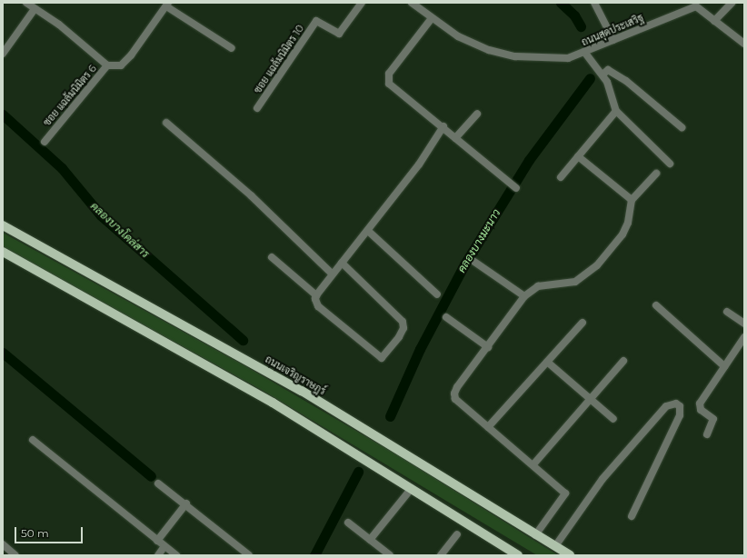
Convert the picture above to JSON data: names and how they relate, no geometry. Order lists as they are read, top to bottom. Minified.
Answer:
{"streets":{"main road":["ถนนเจริญราษฎร์"],"street":["ถนนสุดประเสริฐ","ซอย แฉล้มนิมิตร 10","ซอย แฉล้มนิมิตร 6"]},"water":["คลองบางโคล่สาร","คลองบางมะนาว"],"scale_bar":"50 m"}
